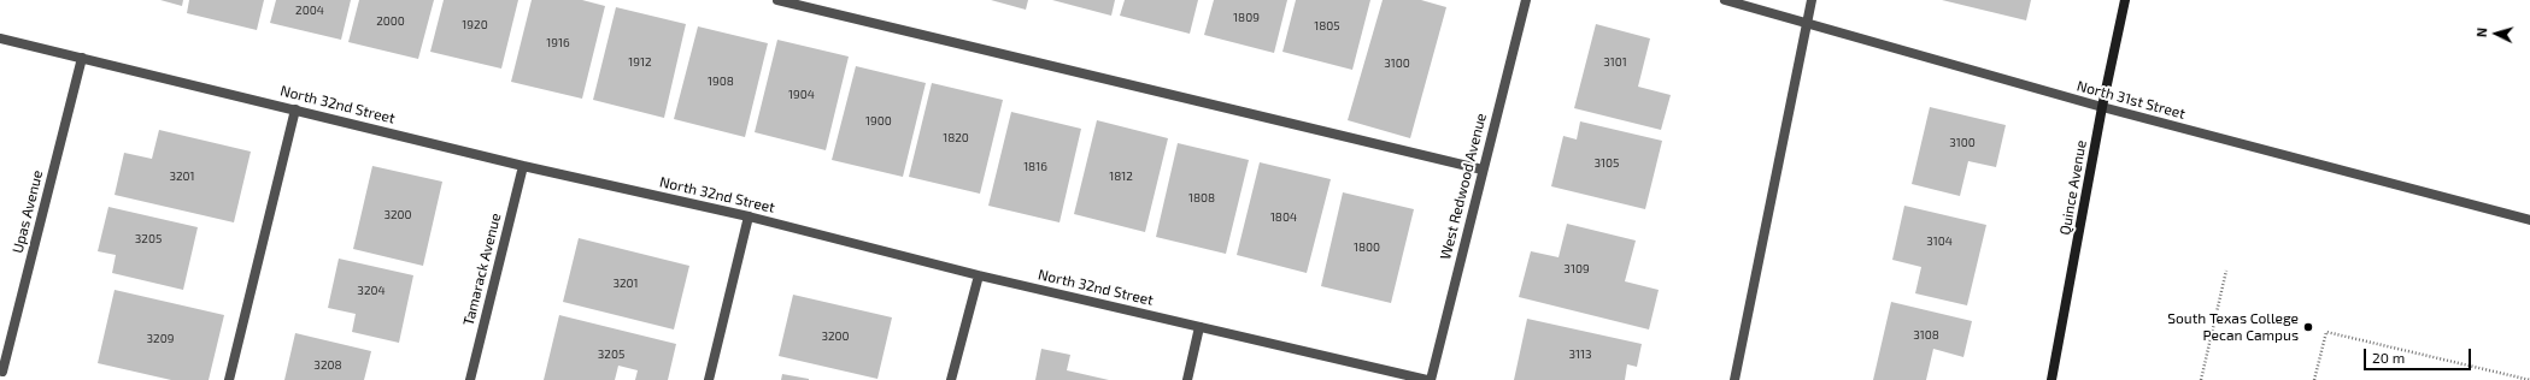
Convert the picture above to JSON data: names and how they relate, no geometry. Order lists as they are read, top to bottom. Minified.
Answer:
{"streets":{"street":["North 31st Street","North 32nd Street","West Redwood Avenue","Quince Avenue","Upas Avenue","Tamarack Avenue"]},"crossings":[["North 31st Street","Quince Avenue"],["North 32nd Street","Upas Avenue"],["North 32nd Street","Tamarack Avenue"]],"places":["South Texas College Pecan Campus"],"house_numbers":["2004","1809","2000","1920","1805","1916","1912","3101","3100","1908","1904","1900","1820","3100","3105","1816","3201","1812","1808","3200","1804","3205","3104","1800","3109","3201","3204","3108","3200","3209","3205","3113","3208"],"scale_bar":"20 m","north":"left"}
